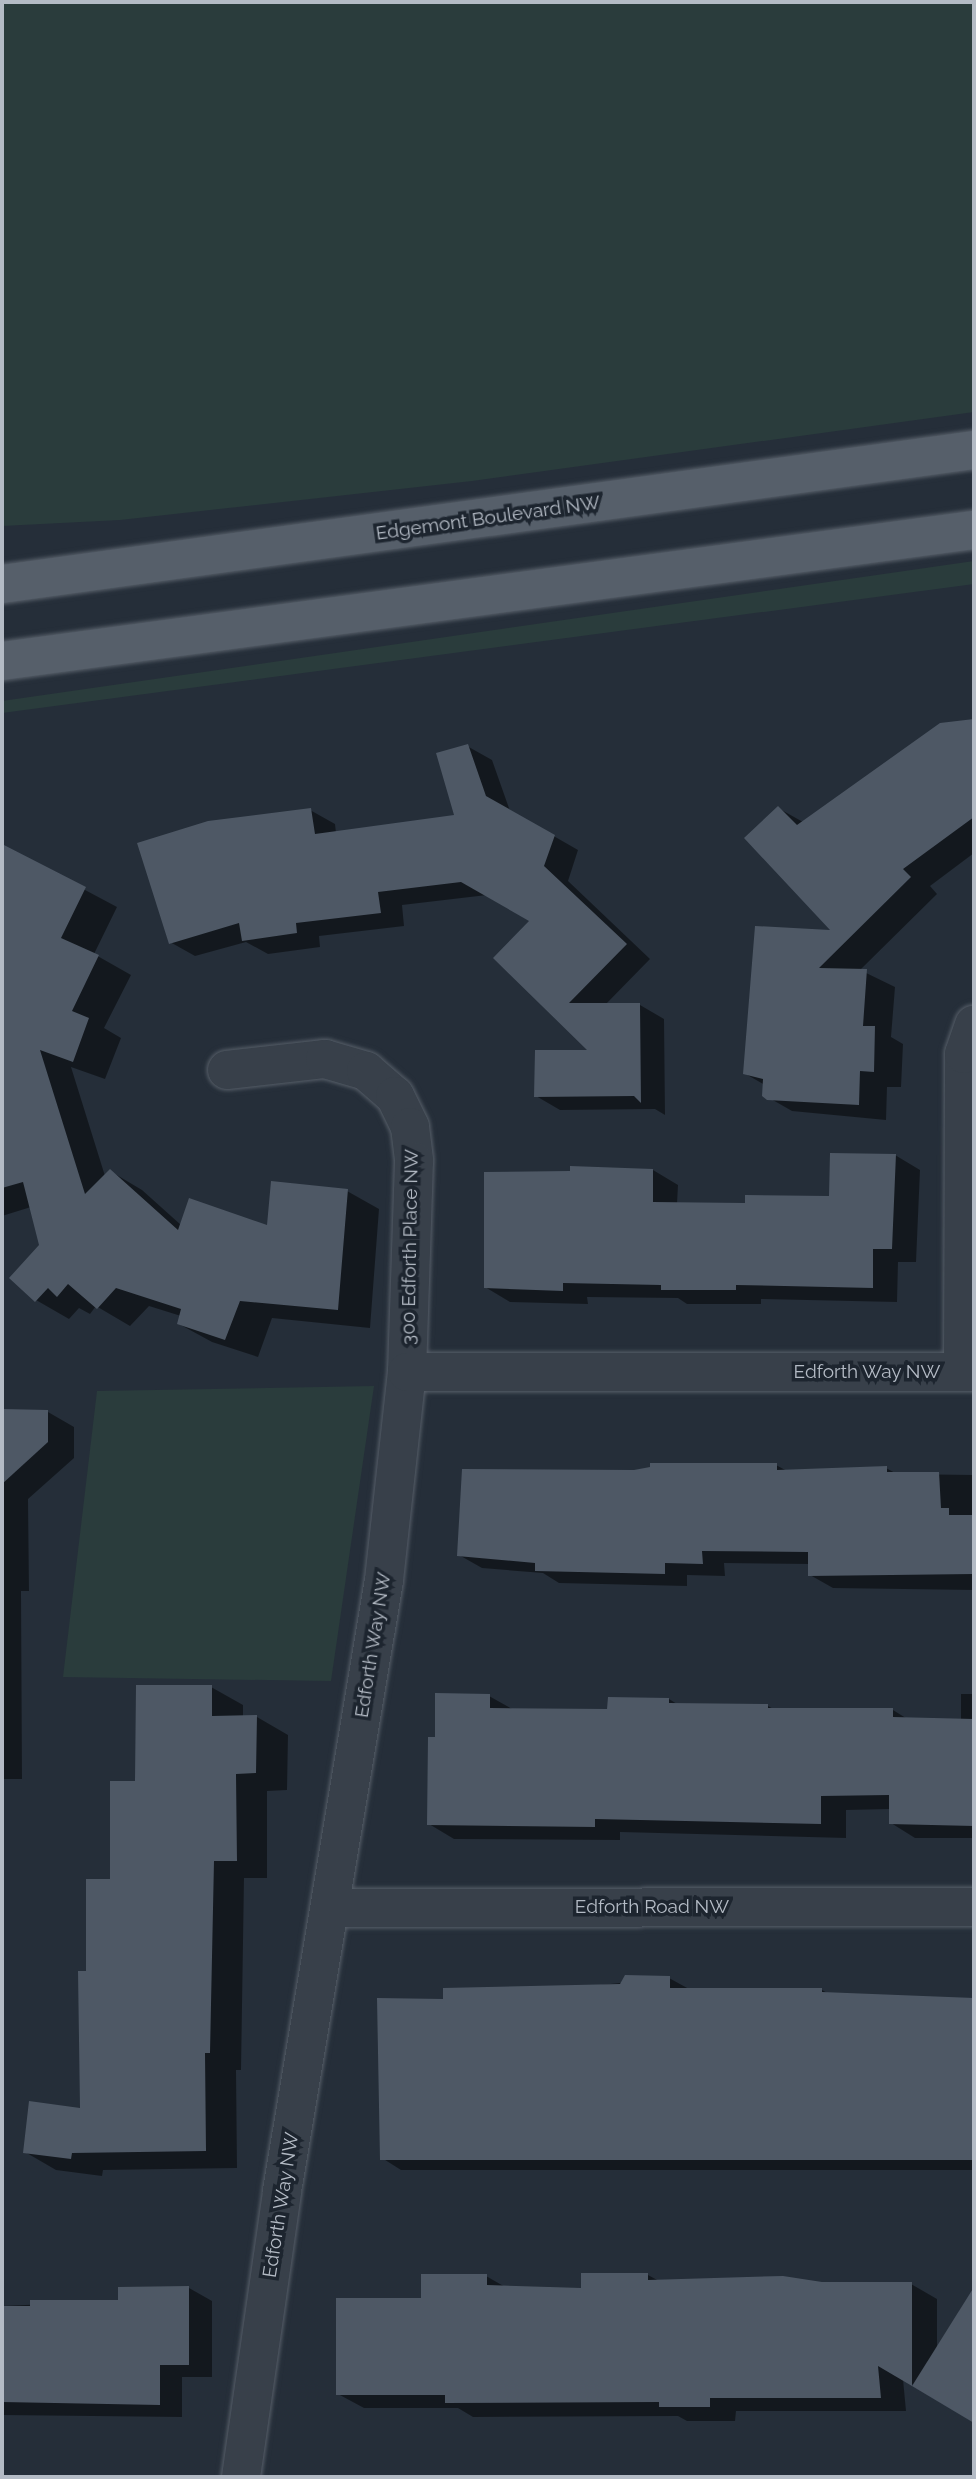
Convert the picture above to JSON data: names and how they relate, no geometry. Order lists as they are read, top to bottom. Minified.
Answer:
{"streets":{"main road":["Edgemont Boulevard NW"],"street":["300 Edforth Place NW","Edforth Way NW","Edforth Road NW"]},"crossings":[["300 Edforth Place NW","Edforth Way NW"],["Edforth Way NW","Edforth Road NW"]]}
